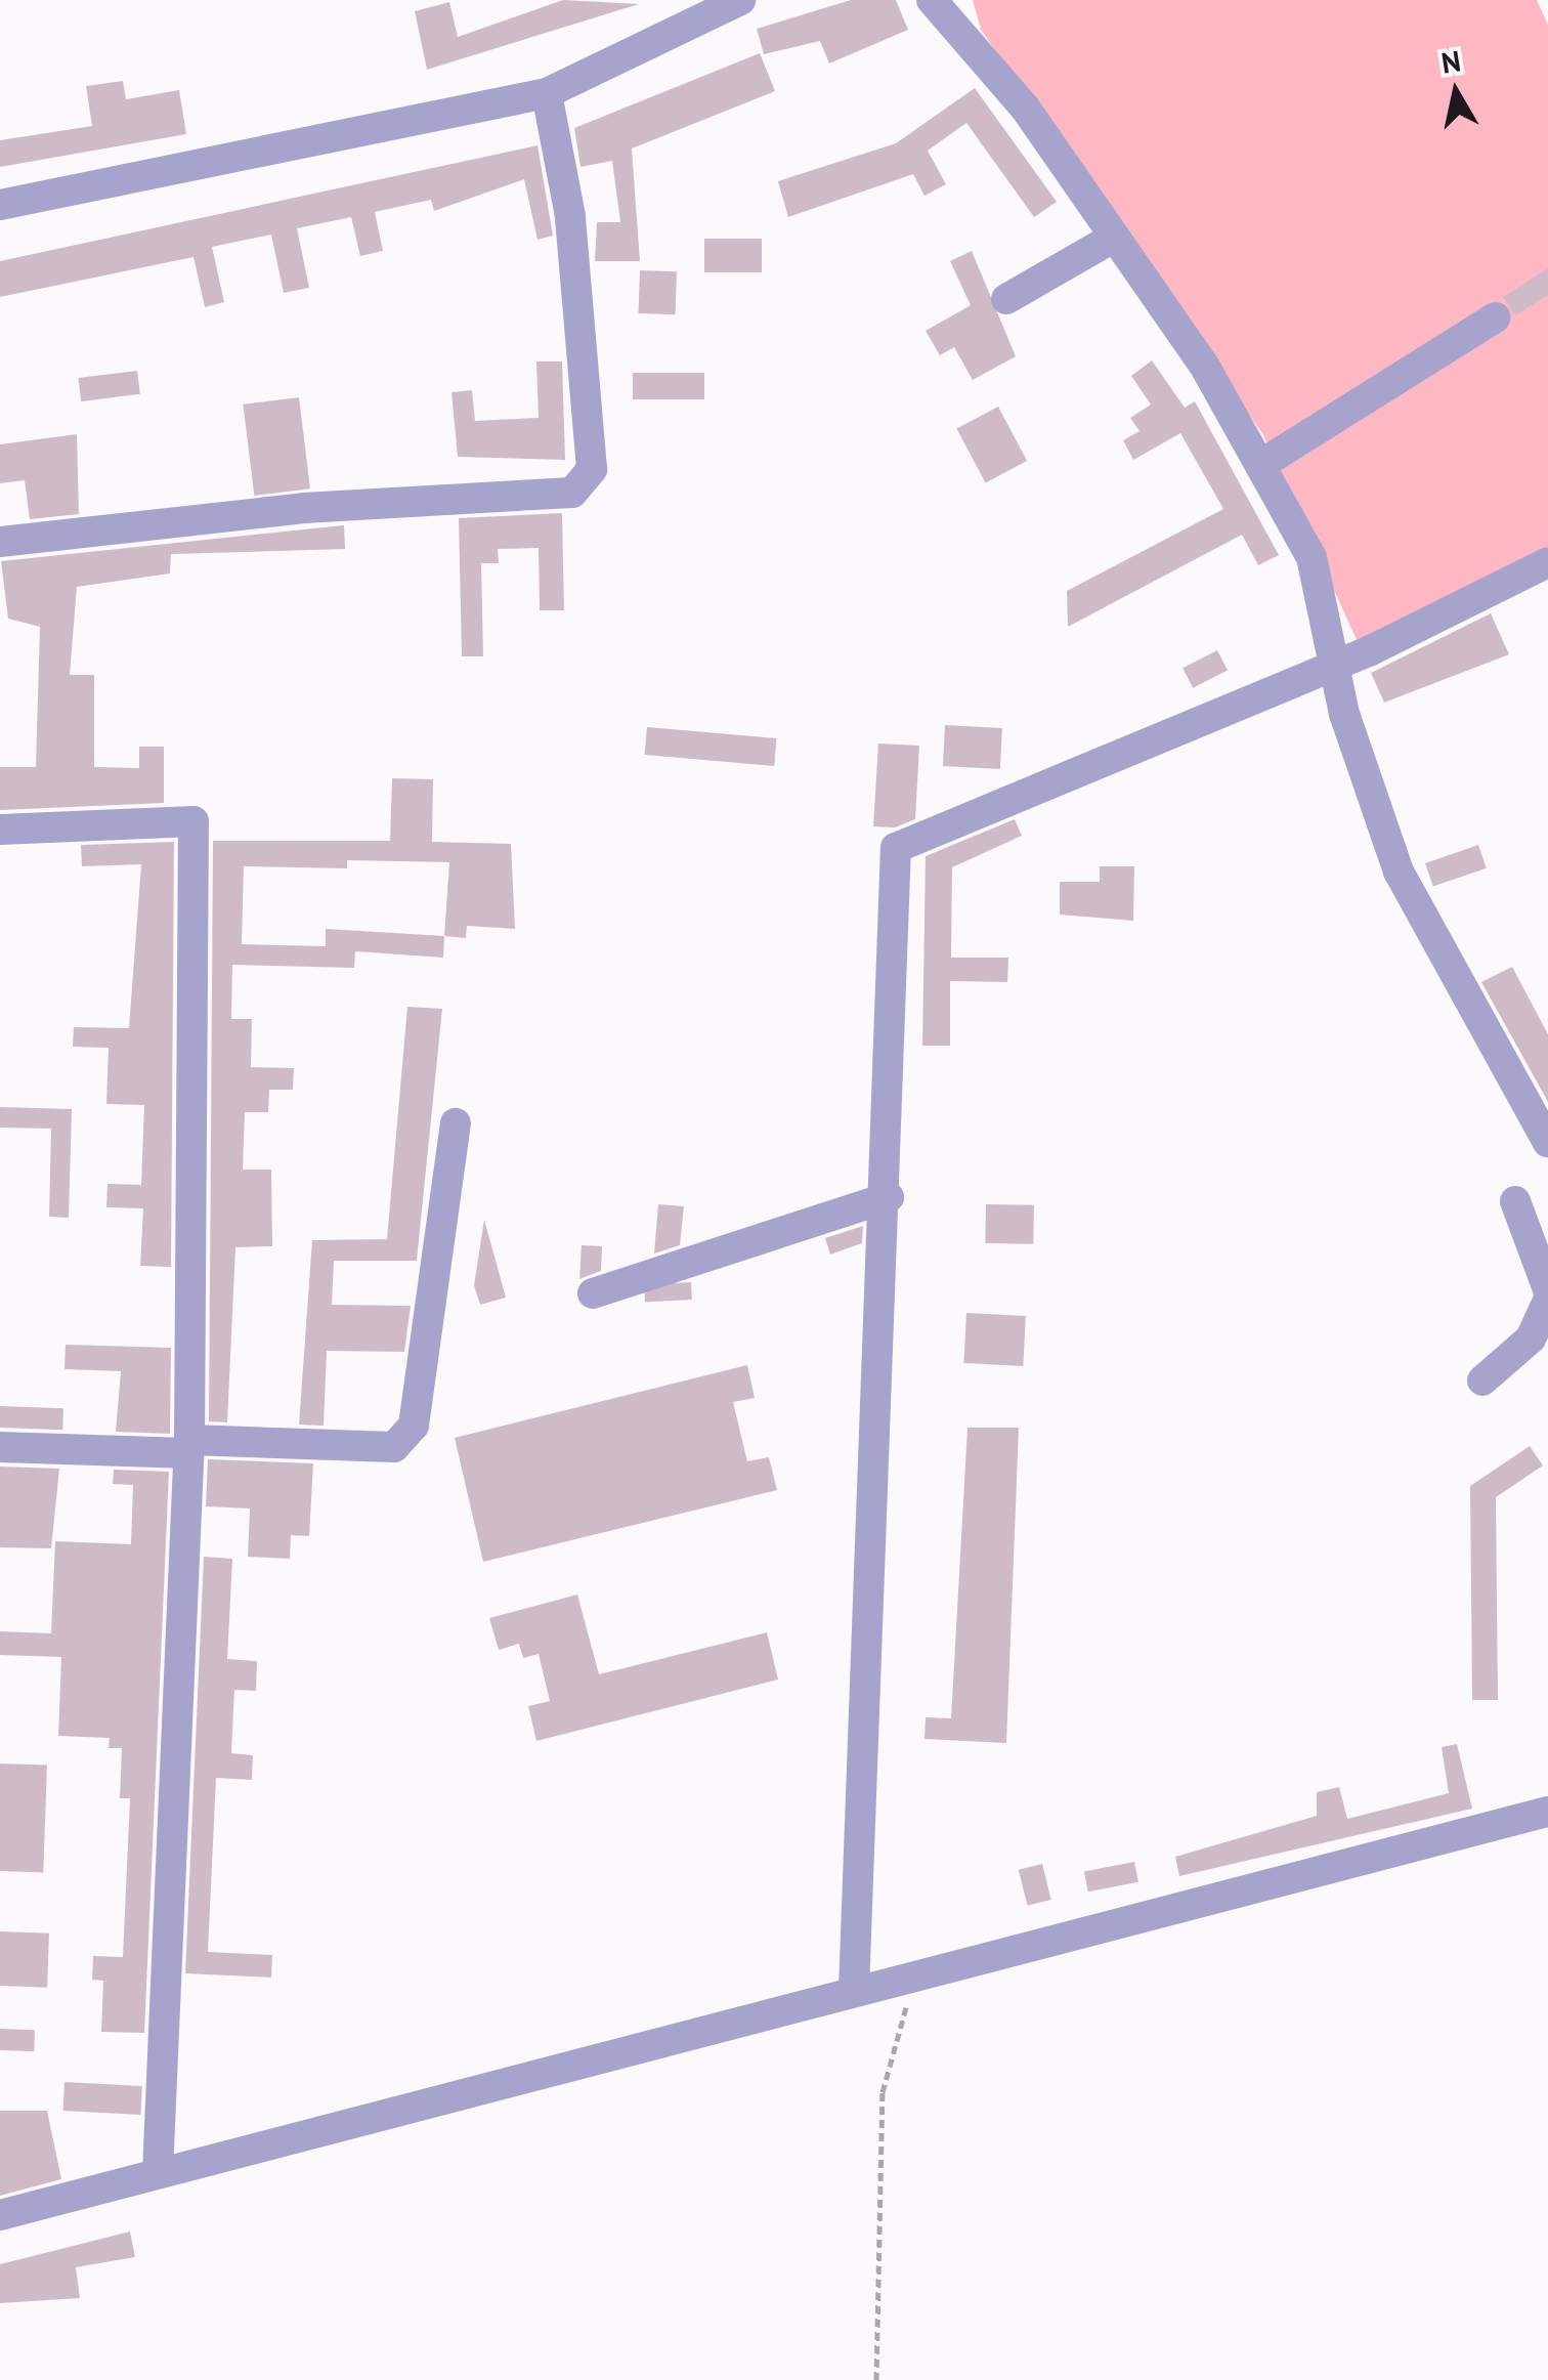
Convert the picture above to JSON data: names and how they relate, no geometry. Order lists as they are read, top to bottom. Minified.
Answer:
{"north":"top"}
